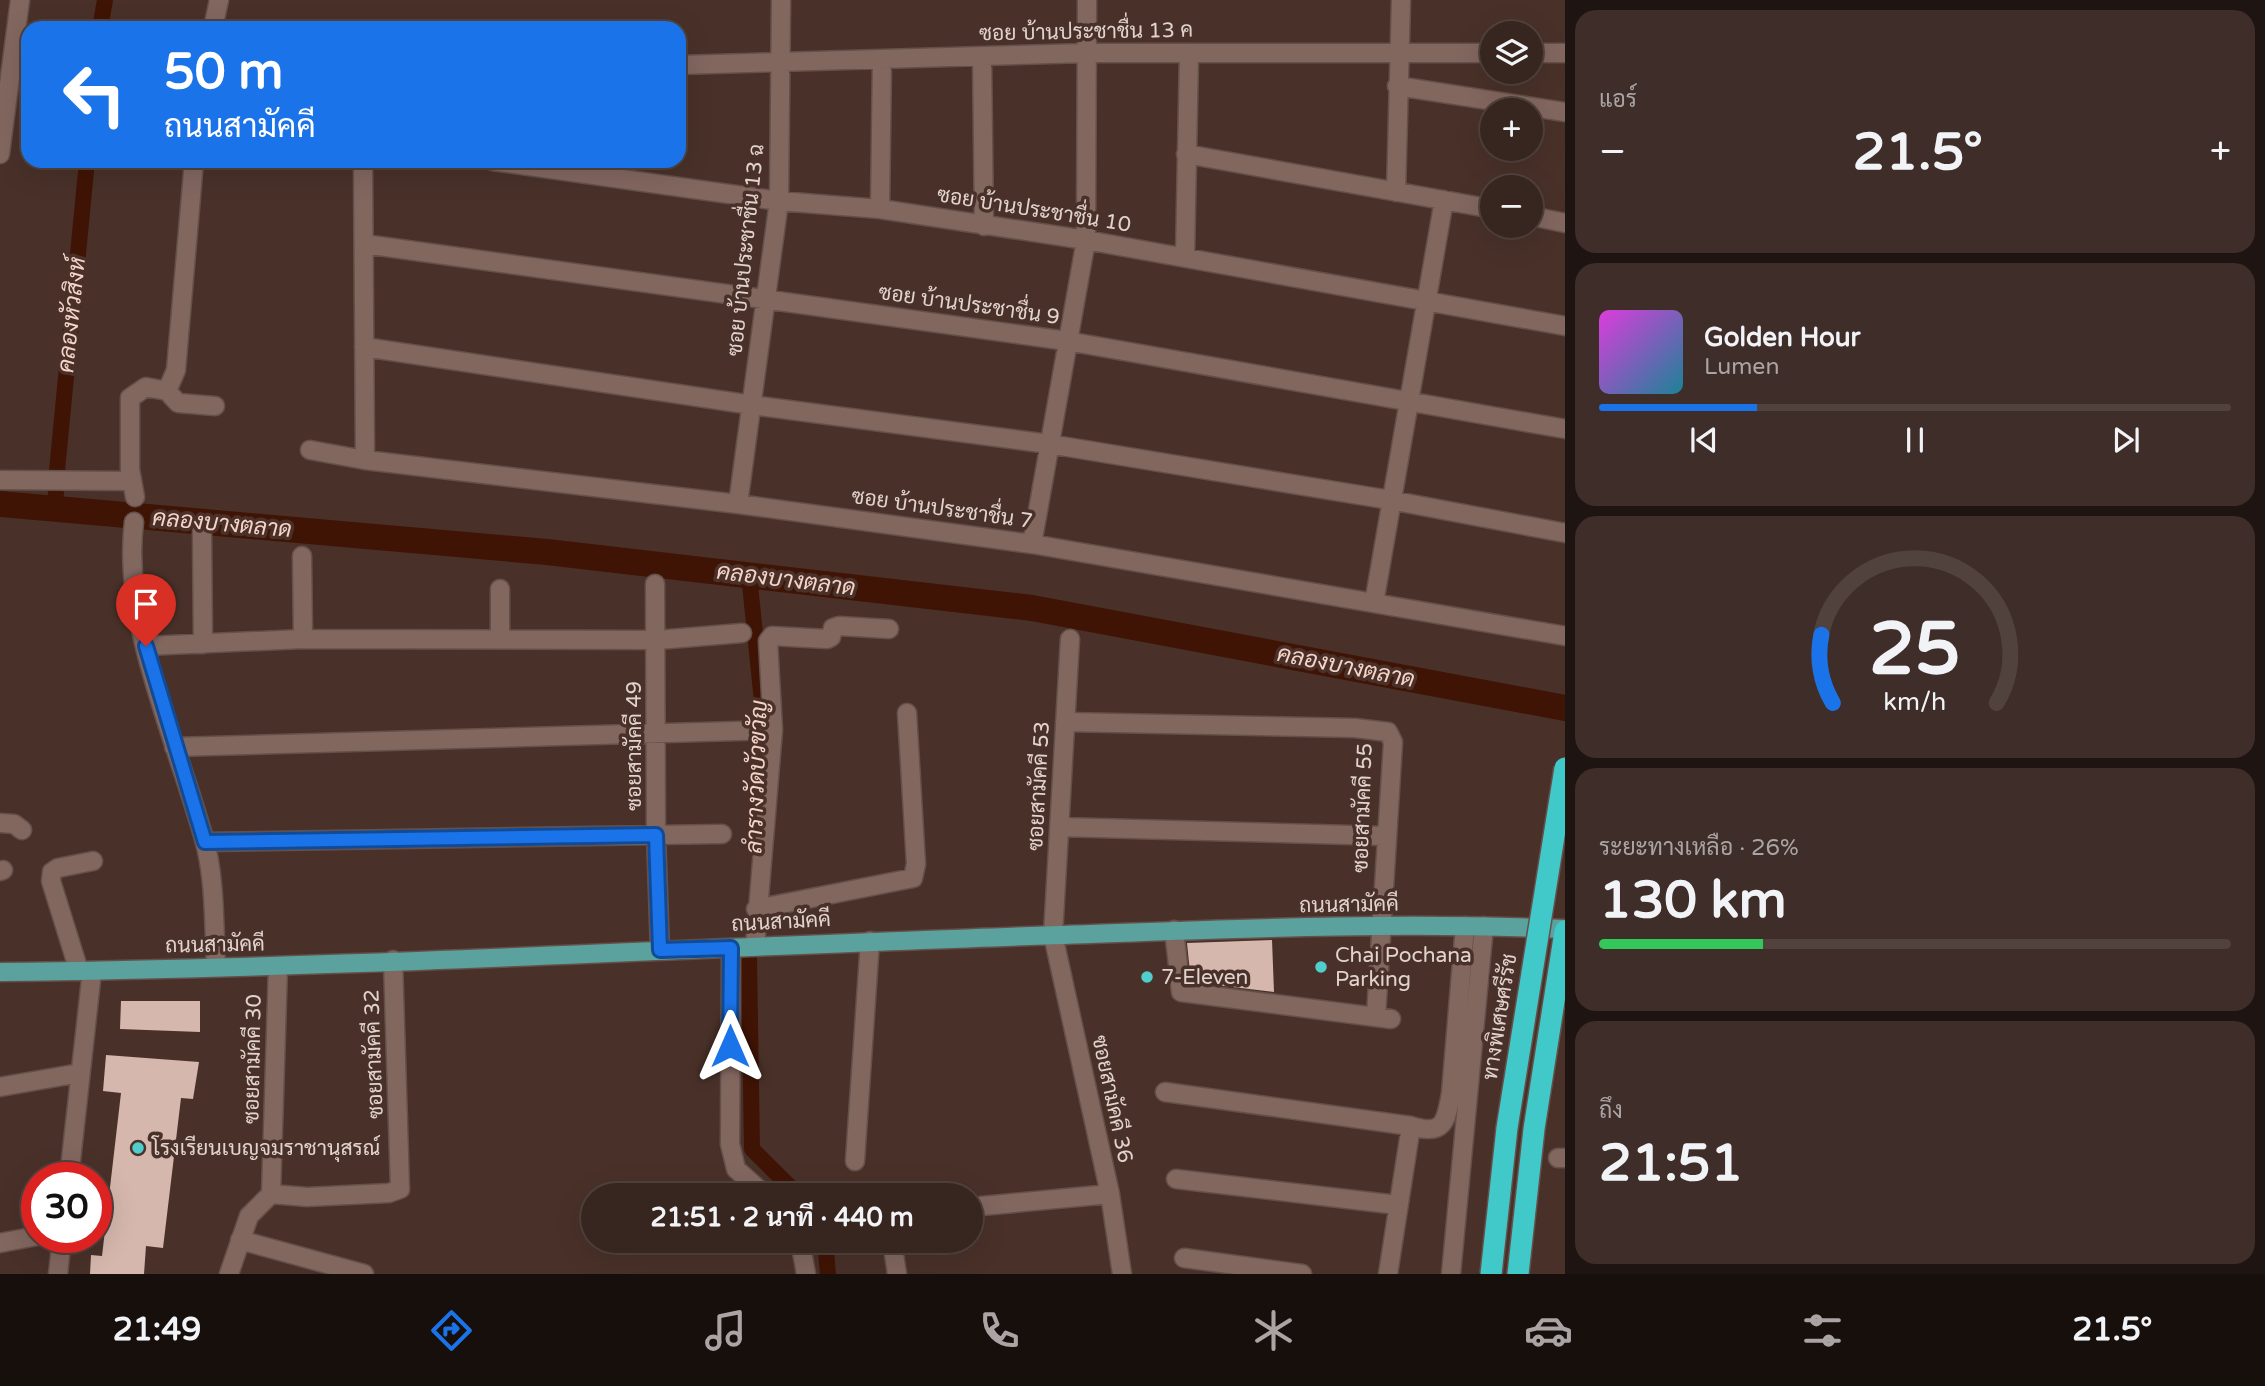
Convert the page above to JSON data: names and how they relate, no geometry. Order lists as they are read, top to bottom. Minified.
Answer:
{"streets":{"highway":["ทางพิเศษศรีรัช"],"main road":["ถนนสามัคคี"],"street":["ซอย บ้านประชาชื่น 13 ค","ซอย บ้านประชาชื่น 10","ซอย บ้านประชาชื่น 13 ฉ","ซอย บ้านประชาชื่น 9","ซอย บ้านประชาชื่น 7","ซอยสามัคคี 49","ซอยสามัคคี 53","ซอยสามัคคี 55","ซอยสามัคคี 32","ซอยสามัคคี 30","ซอยสามัคคี 36"]},"crossings":[["ซอย บ้านประชาชื่น 13 ค","ซอย บ้านประชาชื่น 13 ฉ"],["ซอย บ้านประชาชื่น 10","ซอย บ้านประชาชื่น 13 ฉ"],["ซอย บ้านประชาชื่น 13 ฉ","ซอย บ้านประชาชื่น 9"],["ซอย บ้านประชาชื่น 13 ฉ","ซอย บ้านประชาชื่น 7"],["ซอยสามัคคี 49","ถนนสามัคคี"],["ซอยสามัคคี 53","ซอยสามัคคี 55"],["ซอยสามัคคี 53","ถนนสามัคคี"],["ซอยสามัคคี 53","ซอยสามัคคี 36"],["ซอยสามัคคี 55","ถนนสามัคคี"],["ถนนสามัคคี","ซอยสามัคคี 32"],["ถนนสามัคคี","ซอยสามัคคี 30"],["ถนนสามัคคี","ซอยสามัคคี 36"],["ซอยสามัคคี 32","ซอยสามัคคี 30"]],"water":["คลองหัวสิงห์","คลองบางตลาด","ลำรางวัดบัวขวัญ"],"places":["Chai Pochana Parking","7-Eleven","โรงเรียนเบญจมราชานุสรณ์"],"page":{"tile":["แอร์",["ระยะทางเหลือ · 26%","130 km"],["ถึง","21:51"]],"map_buttons":["+","−"],"turn":["50 m","ถนนสามัคคี"],"heat":["−","21.5°","+"],"song":["Golden Hour","Lumen"],"limit":"30","trip":"21:51 · 2 นาที · 440 m","tabs":["21:49","21.5°"],"gauge":["25","km/h"]}}
